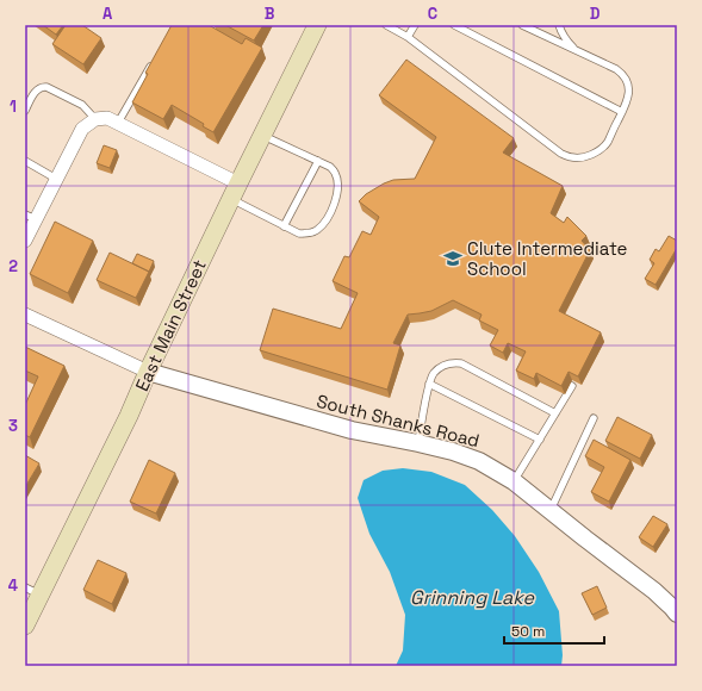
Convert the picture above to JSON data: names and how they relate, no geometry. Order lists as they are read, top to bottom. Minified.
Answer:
{"streets":{"main road":["East Main Street"],"street":["South Shanks Road"]},"crossings":[["East Main Street","South Shanks Road"]],"water":["Grinning Lake"],"places":{"school or university":["Clute Intermediate School"]},"scale_bar":"50 m","grid":{"columns":["A","B","C","D"],"rows":["1","2","3","4"]}}
